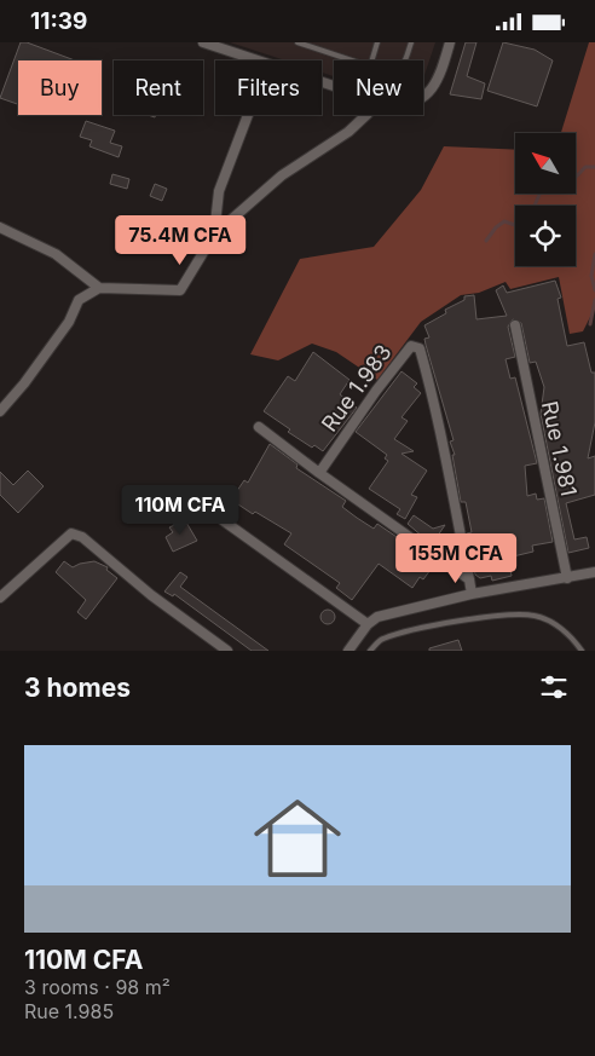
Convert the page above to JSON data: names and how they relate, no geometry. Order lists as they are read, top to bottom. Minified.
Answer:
{"streets":{"street":["Rue 1.983","Rue 1.981"]},"north":"top left","page":{"status":"11:39","chip":["Buy","Rent","Filters","New"],"price":["75.4M CFA","110M CFA","155M CFA"],"heading":"3 homes","list":[{"name":"110M CFA","note":"3 rooms · 98 m² · Rue 1.985"}]}}
